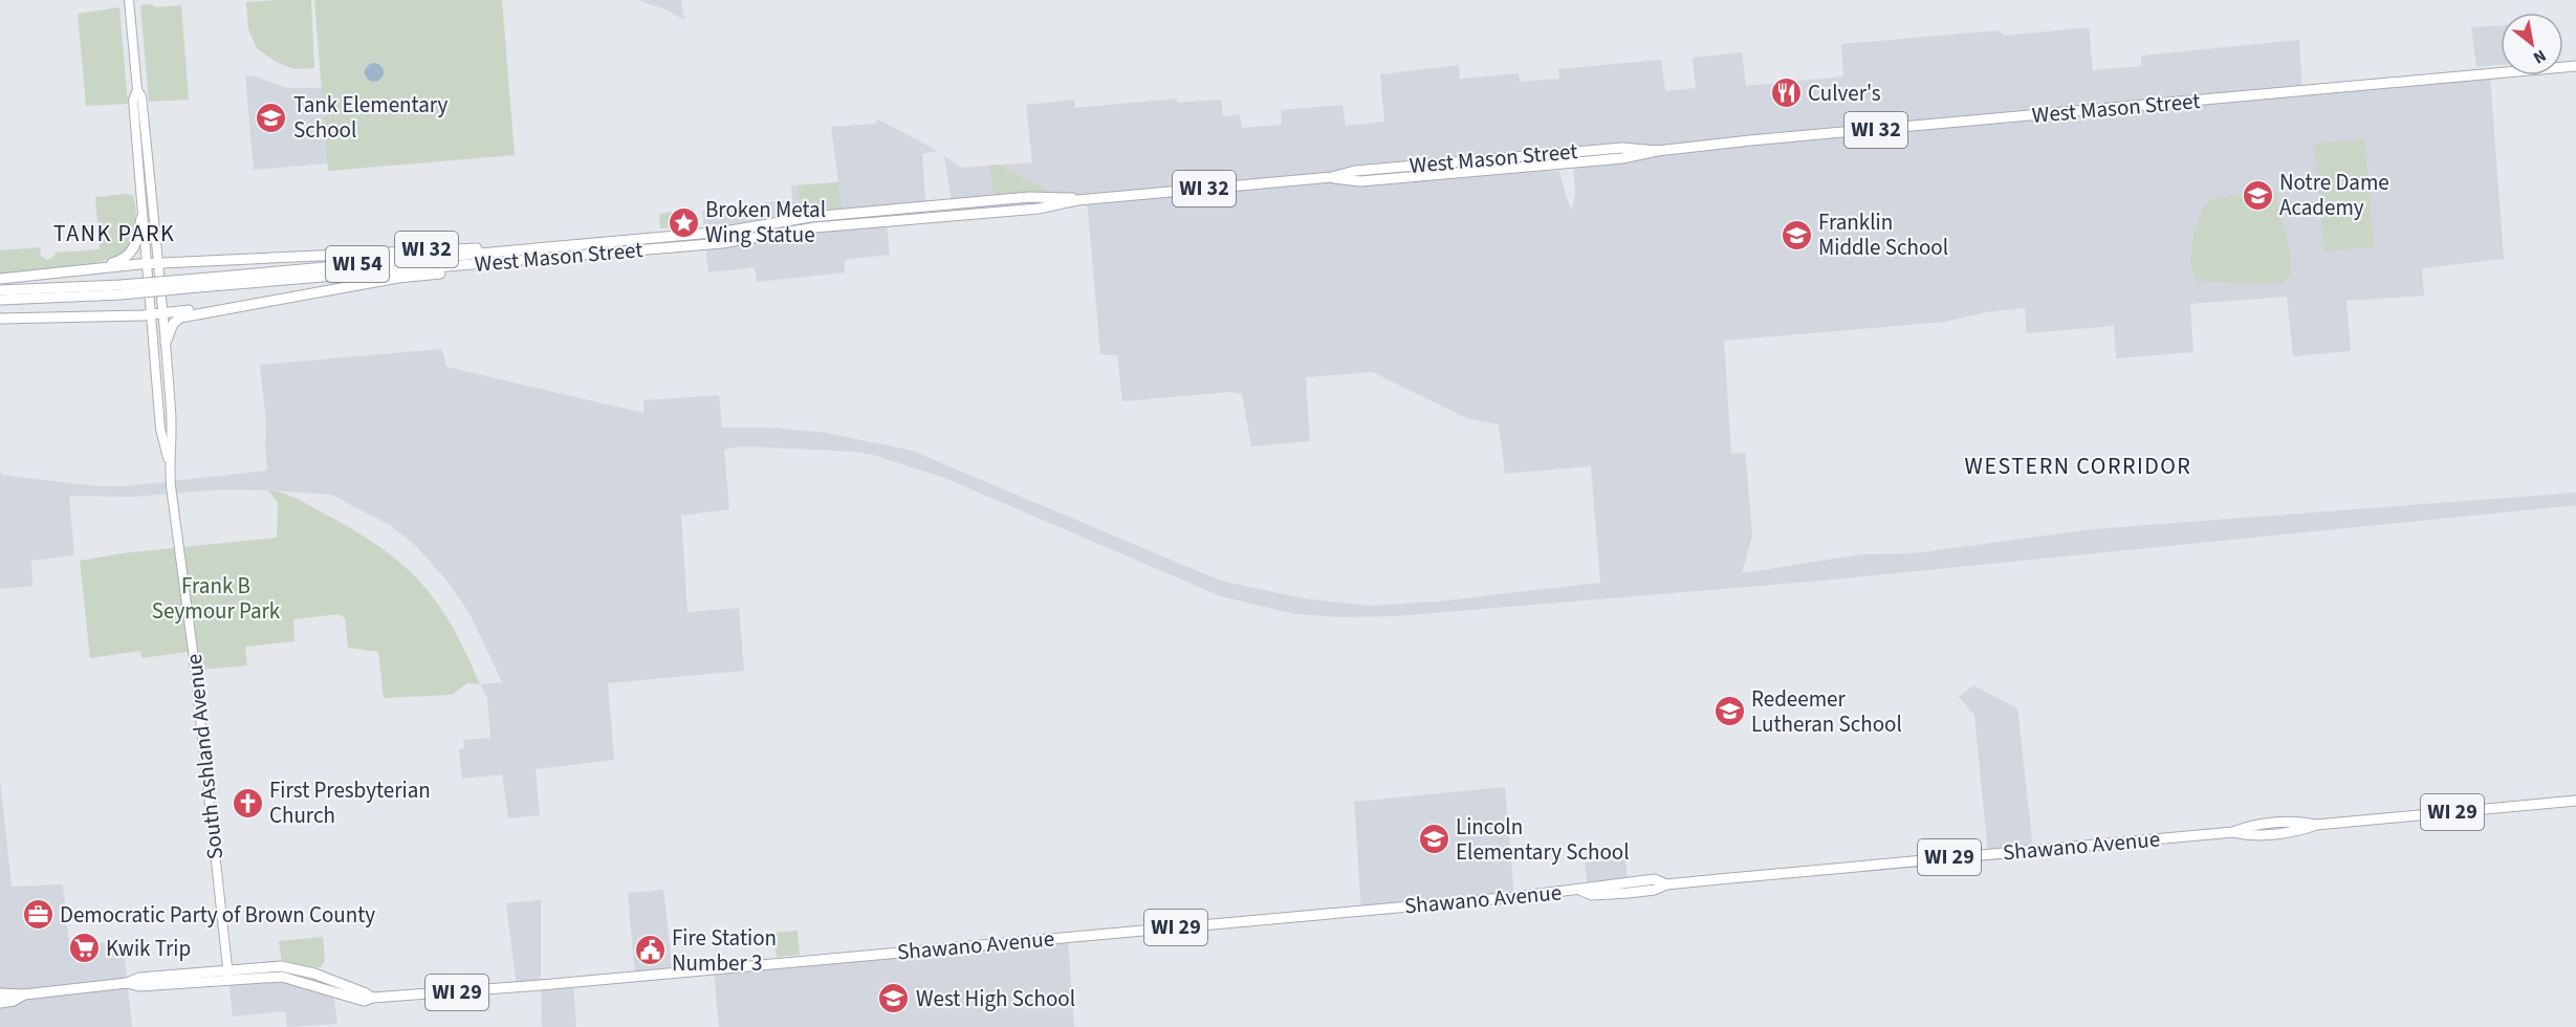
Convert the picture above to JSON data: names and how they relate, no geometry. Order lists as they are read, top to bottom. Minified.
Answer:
{"streets":{"main road":["West Mason Street","WI 32","WI 54","South Ashland Avenue","WI 29","Shawano Avenue"]},"crossings":[["West Mason Street","WI 32"],["WI 32","South Ashland Avenue"],["South Ashland Avenue","WI 29"],["South Ashland Avenue","Shawano Avenue"],["WI 29","Shawano Avenue"]],"districts":["TANK PARK","WESTERN CORRIDOR"],"parks":["Frank B Seymour Park"],"places":{"restaurant":["Culver's"],"school or university":["Tank Elementary School","Notre Dame Academy","Franklin Middle School","Redeemer Lutheran School","Lincoln Elementary School","West High School"],"place":["Broken Metal Wing Statue"],"church":["First Presbyterian Church"],"office":["Democratic Party of Brown County"],"supermarket":["Kwik Trip"],"public building":["Fire Station Number 3"]},"north":"bottom right"}
